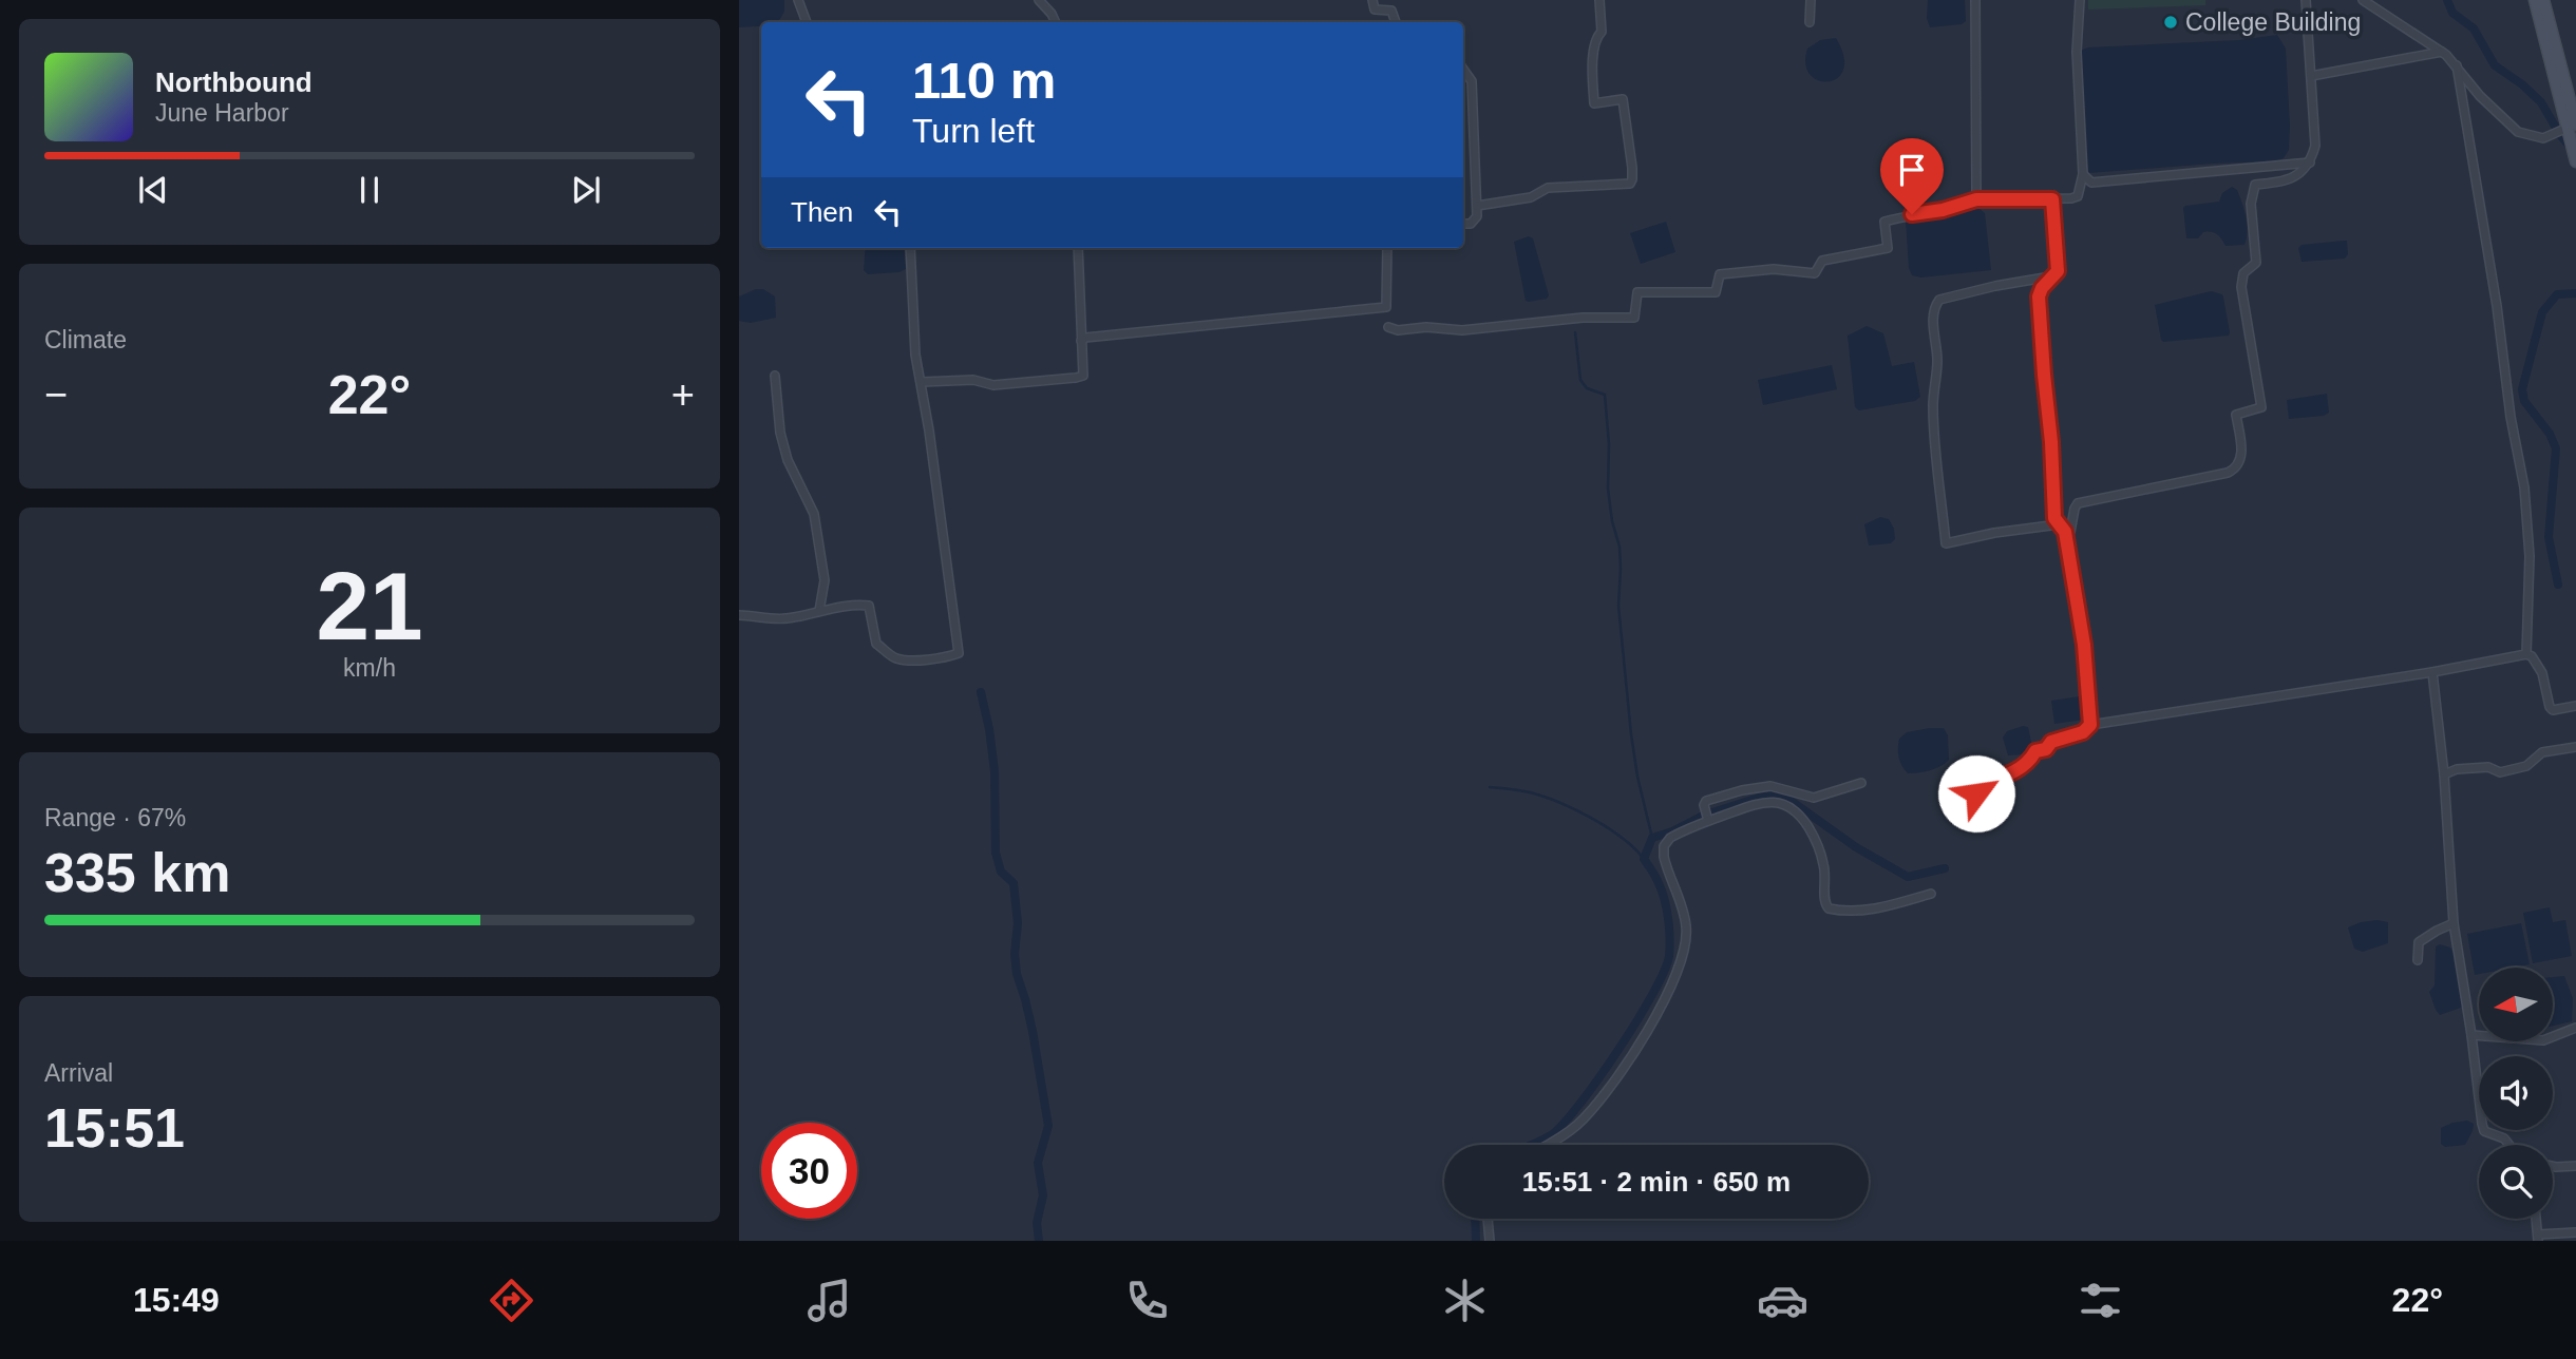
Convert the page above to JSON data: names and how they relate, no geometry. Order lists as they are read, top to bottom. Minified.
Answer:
{"places":["College Building"],"north":"left","page":{"turn":["110 m","Turn left"],"song":["Northbound","June Harbor"],"then":"Then","tile":["Climate",["21","km/h"],["Range · 67%","335 km"],["Arrival","15:51"]],"heat":["−","22°","+"],"limit":"30","trip":"15:51 · 2 min · 650 m","tabs":["15:49","22°"]}}
